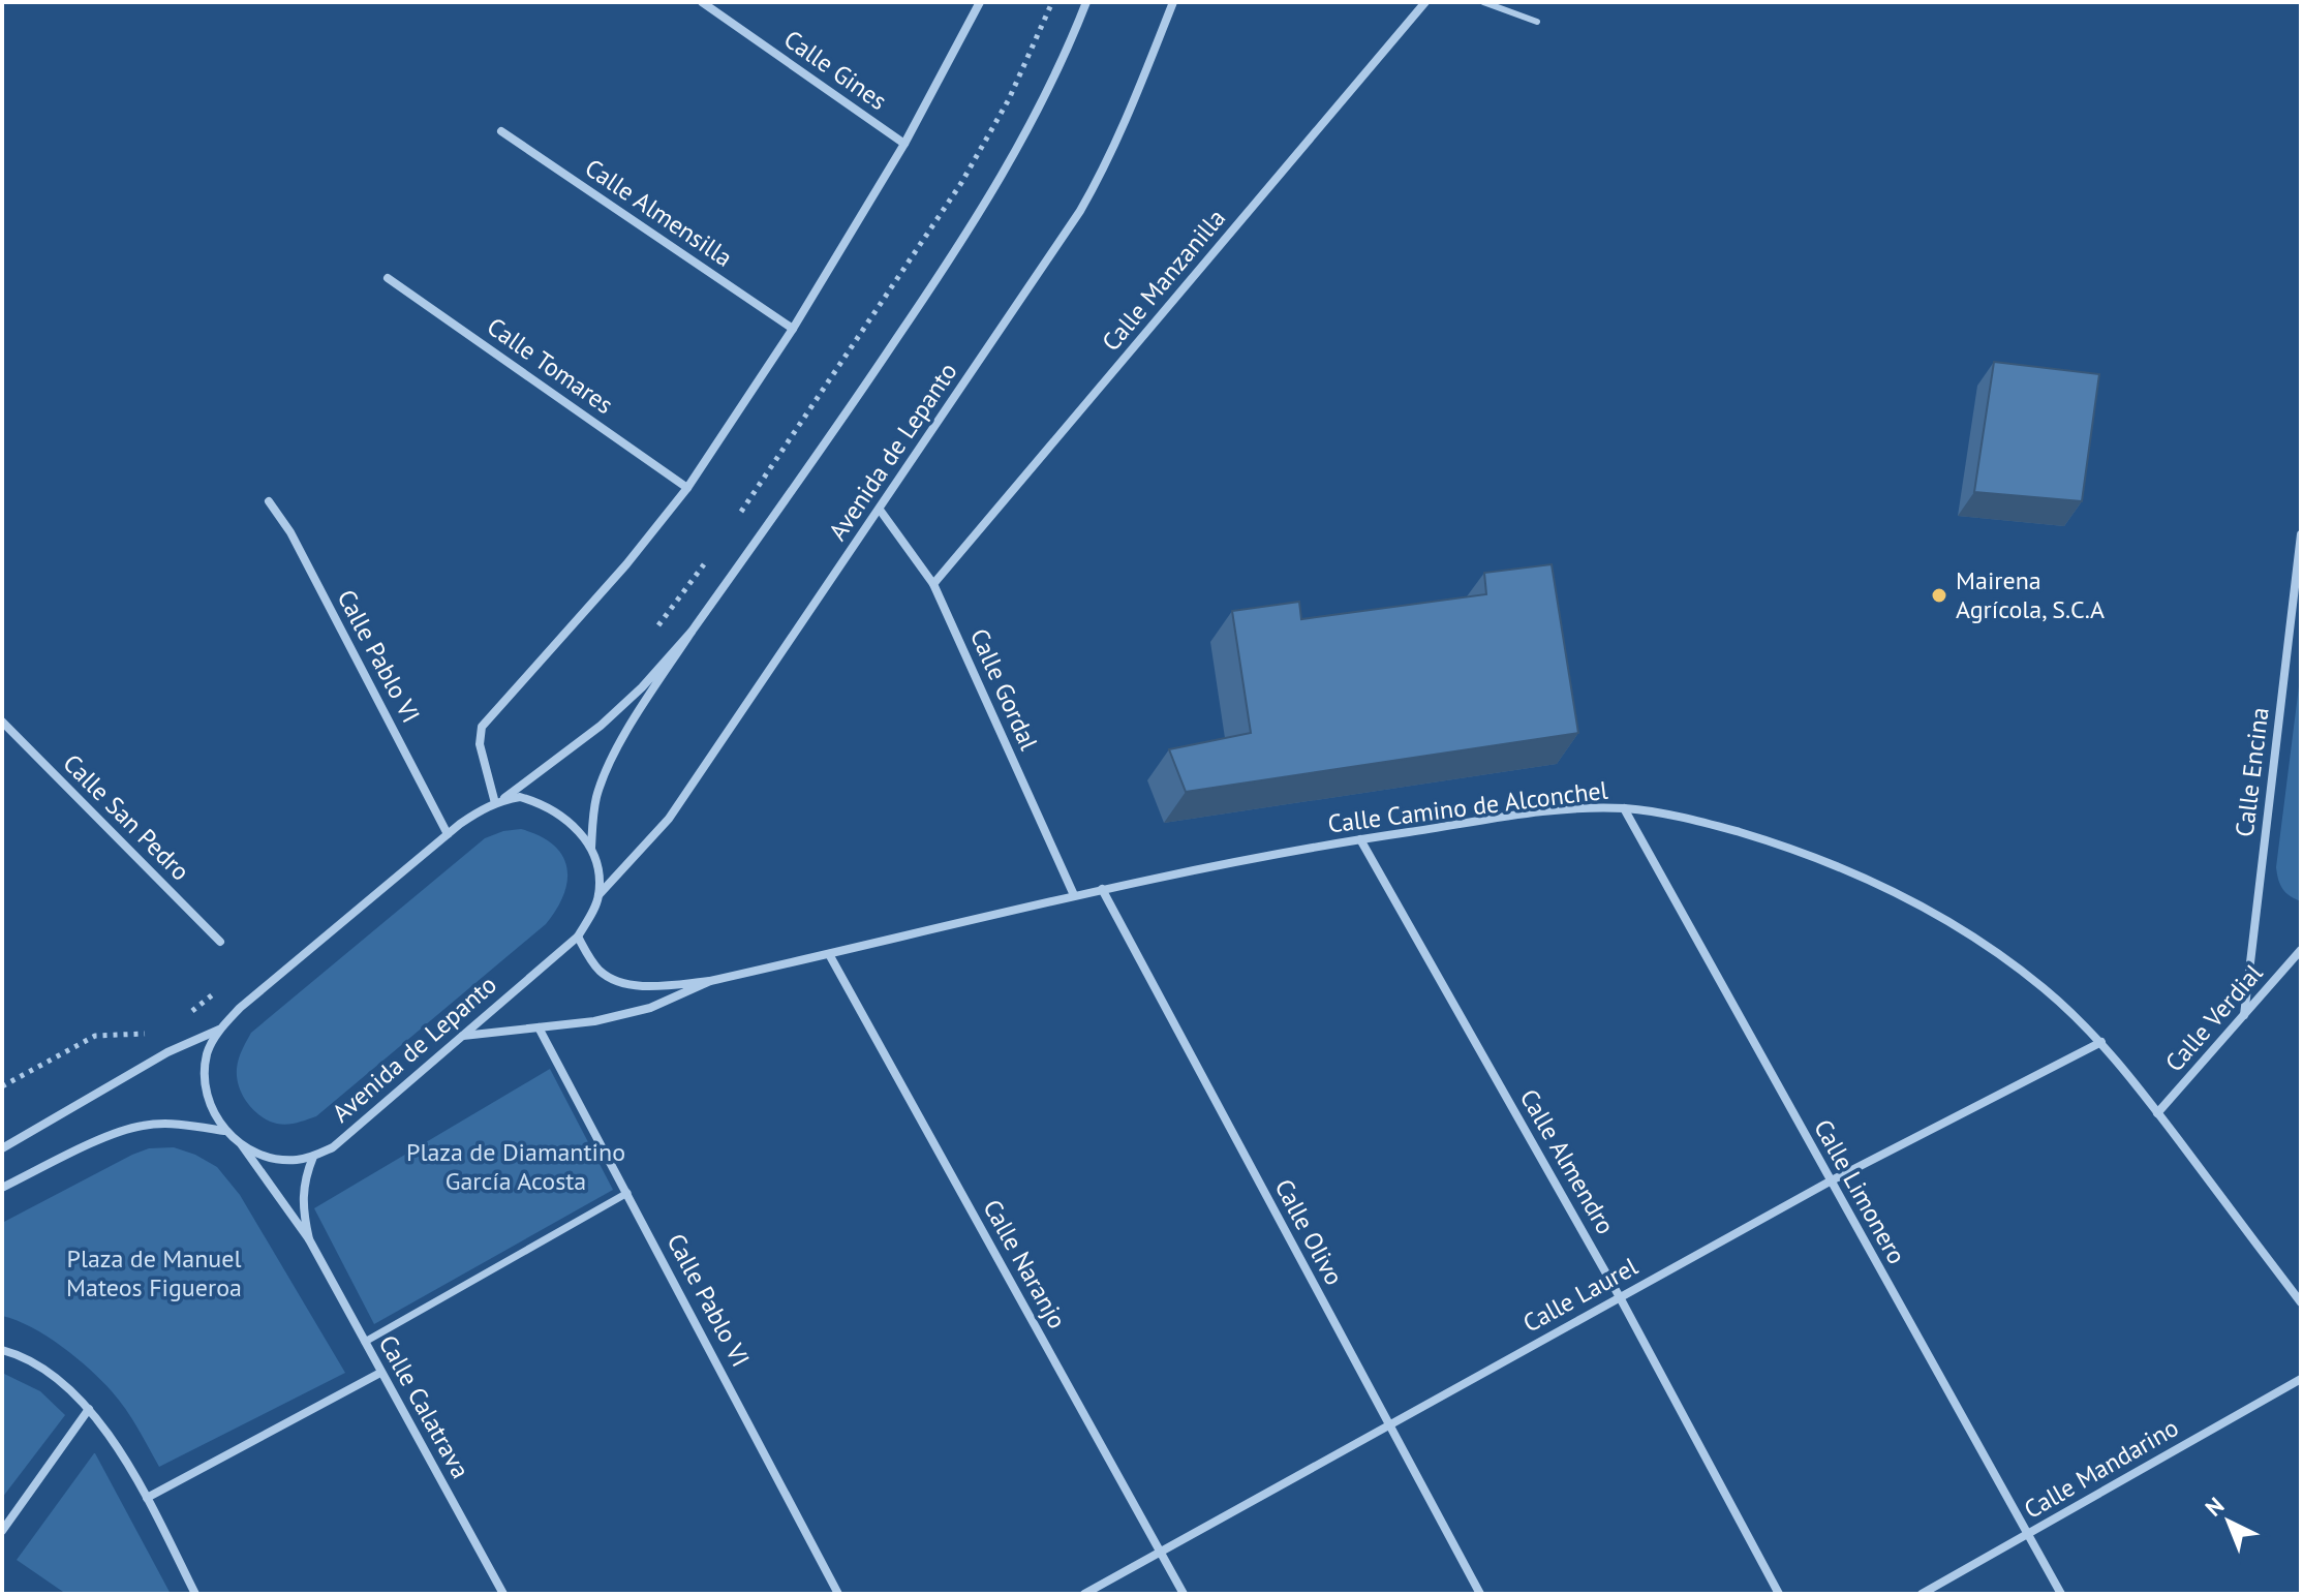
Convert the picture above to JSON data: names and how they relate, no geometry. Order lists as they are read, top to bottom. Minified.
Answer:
{"streets":{"street":["Calle Gines","Calle Almensilla","Calle Manzanilla","Calle Tomares","Avenida de Lepanto","Calle Pablo VI","Calle Gordal","Calle Encina","Calle Camino de Alconchel","Calle San Pedro","Calle Verdial","Calle Almendro","Calle Limonero","Calle Olivo","Calle Naranjo","Calle Laurel","Calle Calatrava","Calle Mandarino"]},"crossings":[["Calle Manzanilla","Calle Gordal"],["Avenida de Lepanto","Calle Gordal"],["Calle Gordal","Calle Camino de Alconchel"],["Calle Encina","Calle Verdial"],["Calle Camino de Alconchel","Calle Verdial"],["Calle Camino de Alconchel","Calle Almendro"],["Calle Camino de Alconchel","Calle Limonero"],["Calle Camino de Alconchel","Calle Olivo"],["Calle Camino de Alconchel","Calle Naranjo"],["Calle Camino de Alconchel","Calle Laurel"],["Calle Almendro","Calle Laurel"],["Calle Limonero","Calle Laurel"],["Calle Limonero","Calle Mandarino"],["Calle Olivo","Calle Laurel"],["Calle Naranjo","Calle Laurel"]],"parks":["Plaza de Diamantino García Acosta","Plaza de Manuel Mateos Figueroa"],"places":["Mairena Agrícola, S.C.A"],"north":"top left"}
